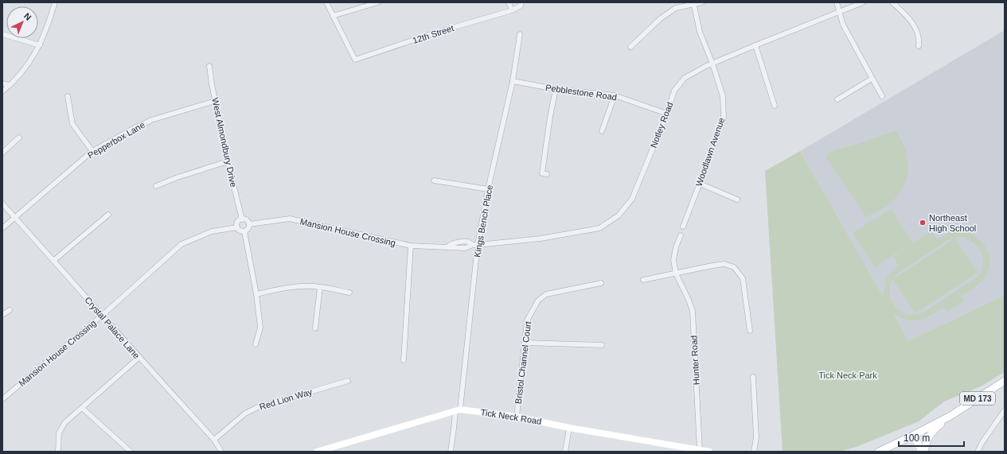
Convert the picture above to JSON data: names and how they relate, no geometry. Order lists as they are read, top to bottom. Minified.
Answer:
{"streets":{"main road":["MD 173"],"street":["12th Street","Pebblestone Road","Notley Road","Pepperbox Lane","West Almondbury Drive","Woodlawn Avenue","Kings Bench Place","Mansion House Crossing","Crystal Palace Lane","Hunter Road","Bristol Channel Court","Red Lion Way","Tick Neck Road"]},"crossings":[["Pebblestone Road","Notley Road"],["Pebblestone Road","Kings Bench Place"],["Notley Road","Woodlawn Avenue"],["Notley Road","Kings Bench Place"],["Notley Road","Mansion House Crossing"],["Pepperbox Lane","West Almondbury Drive"],["Pepperbox Lane","Crystal Palace Lane"],["West Almondbury Drive","Mansion House Crossing"],["Kings Bench Place","Mansion House Crossing"],["Kings Bench Place","Tick Neck Road"],["Mansion House Crossing","Crystal Palace Lane"],["Crystal Palace Lane","Red Lion Way"],["Hunter Road","Tick Neck Road"],["Bristol Channel Court","Tick Neck Road"]],"parks":["Tick Neck Park"],"places":["Northeast High School"],"scale_bar":"100 m","north":"top right"}
